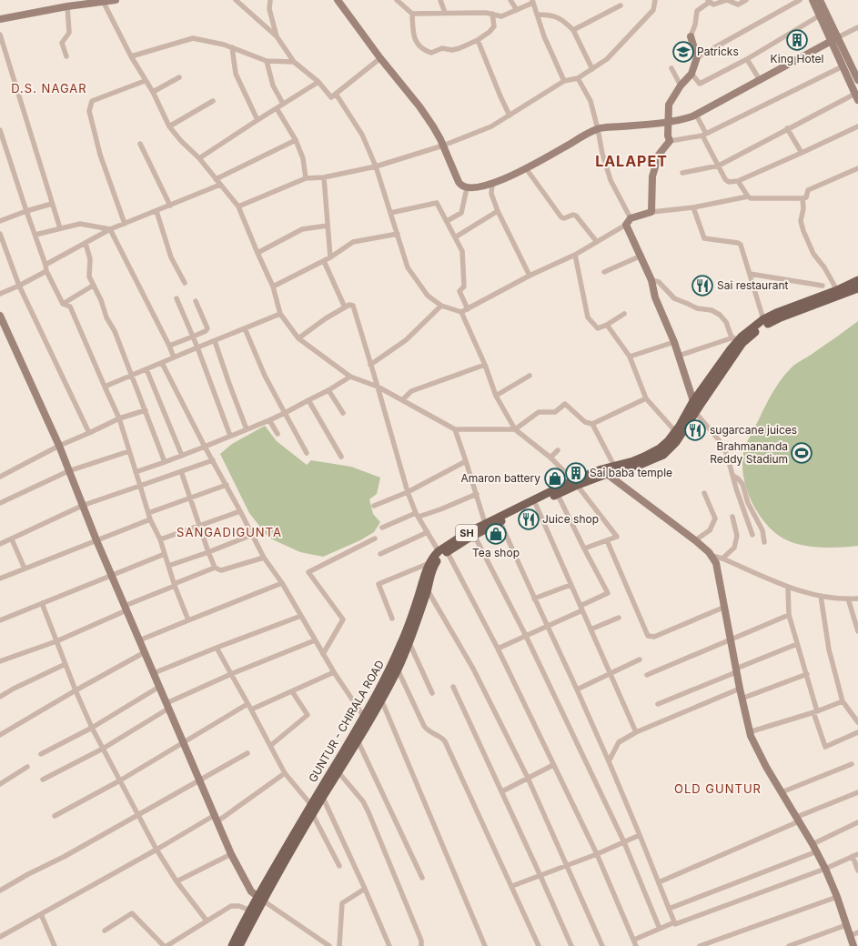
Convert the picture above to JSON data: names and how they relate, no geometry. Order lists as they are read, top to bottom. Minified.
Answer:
{"streets":{"main road":["SH","GUNTUR - CHIRALA ROAD"]},"districts":["D.S. NAGAR","LALAPET","SANGADIGUNTA","OLD GUNTUR"],"places":{"building":["King Hotel","Sai baba temple"],"school or university":["Patricks"],"restaurant":["Sai restaurant","sugarcane juices","Juice shop"],"sports":["Brahmananda Reddy Stadium"],"shop":["Amaron battery","Tea shop"]}}
